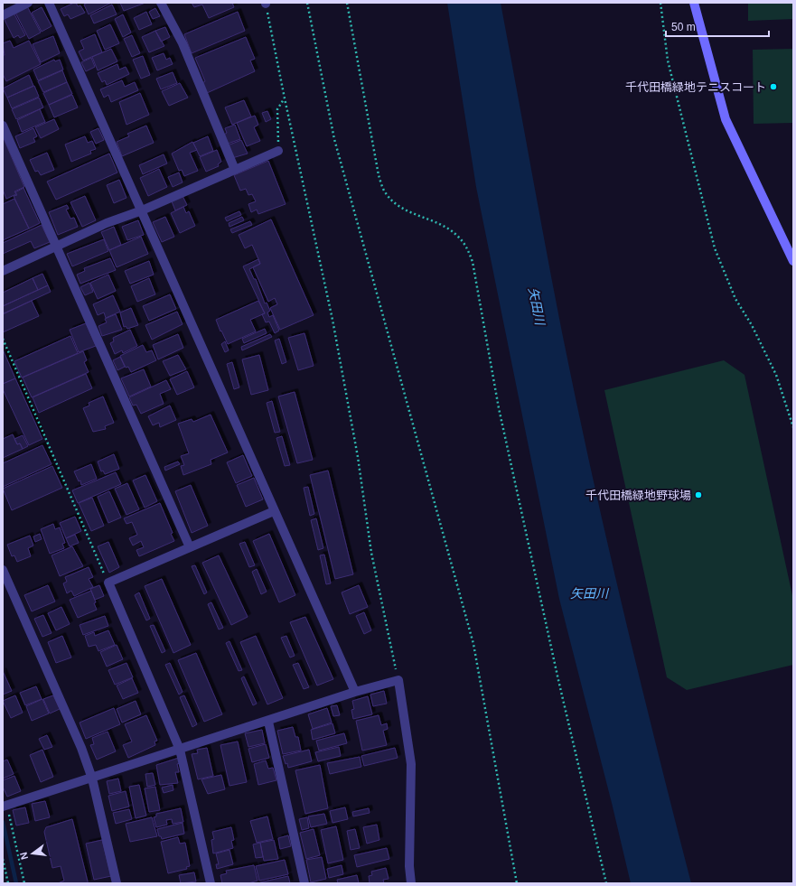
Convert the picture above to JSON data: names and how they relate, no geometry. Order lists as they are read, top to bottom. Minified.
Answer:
{"water":["矢田川"],"places":["千代田橋緑地テニスコート","千代田橋緑地野球場"],"scale_bar":"50 m","north":"left"}
